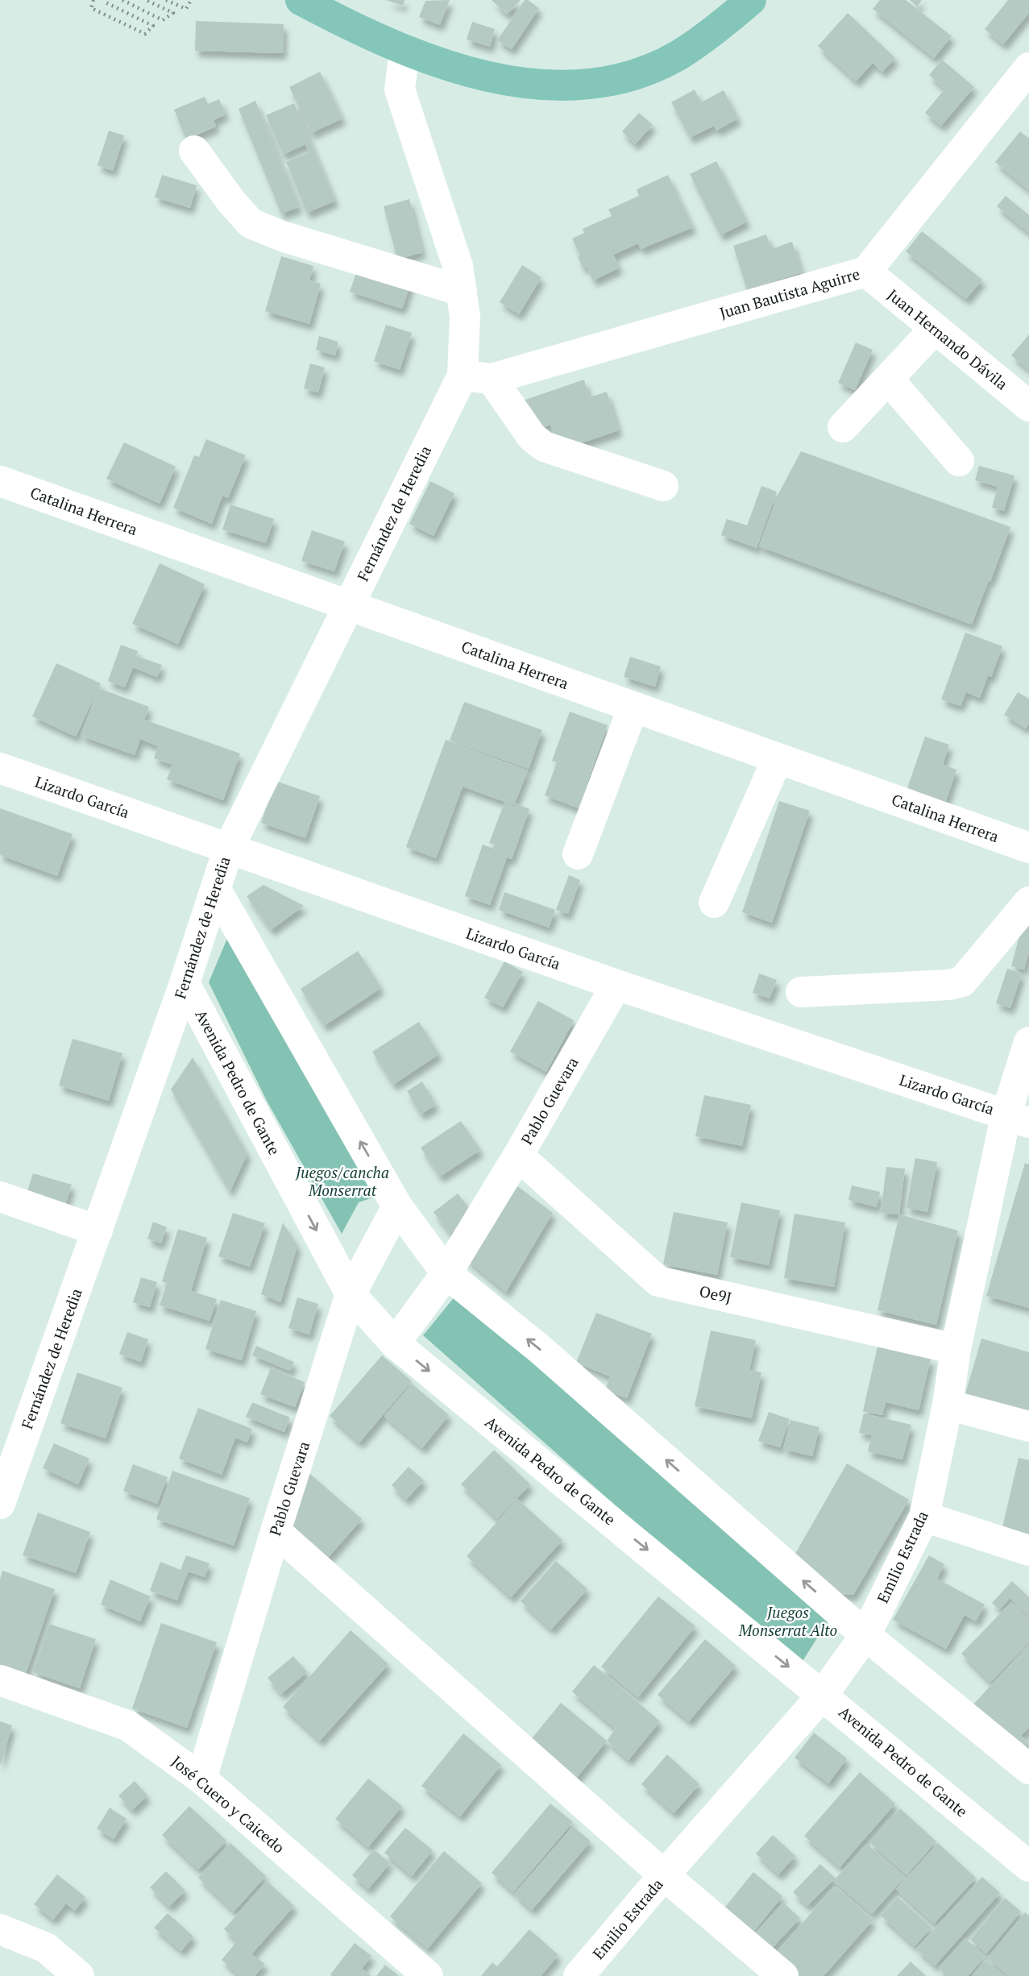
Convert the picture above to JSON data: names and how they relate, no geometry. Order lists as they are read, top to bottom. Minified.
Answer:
{"streets":{"street":["Juan Bautista Aguirre","Juan Hernando Dávila","Catalina Herrera","Fernández de Heredia","Lizardo García","Avenida Pedro de Gante","Pablo Guevara","Oe9J","Emilio Estrada","José Cuero y Caicedo"]},"crossings":[["Juan Bautista Aguirre","Juan Hernando Dávila"],["Juan Bautista Aguirre","Fernández de Heredia"],["Catalina Herrera","Fernández de Heredia"],["Fernández de Heredia","Lizardo García"],["Fernández de Heredia","Avenida Pedro de Gante"],["Lizardo García","Pablo Guevara"],["Lizardo García","Emilio Estrada"],["Avenida Pedro de Gante","Pablo Guevara"],["Avenida Pedro de Gante","Emilio Estrada"],["Pablo Guevara","Oe9J"],["Pablo Guevara","José Cuero y Caicedo"],["Oe9J","Emilio Estrada"]],"parks":["Juegos/cancha Monserrat","Juegos Monserrat Alto"]}
